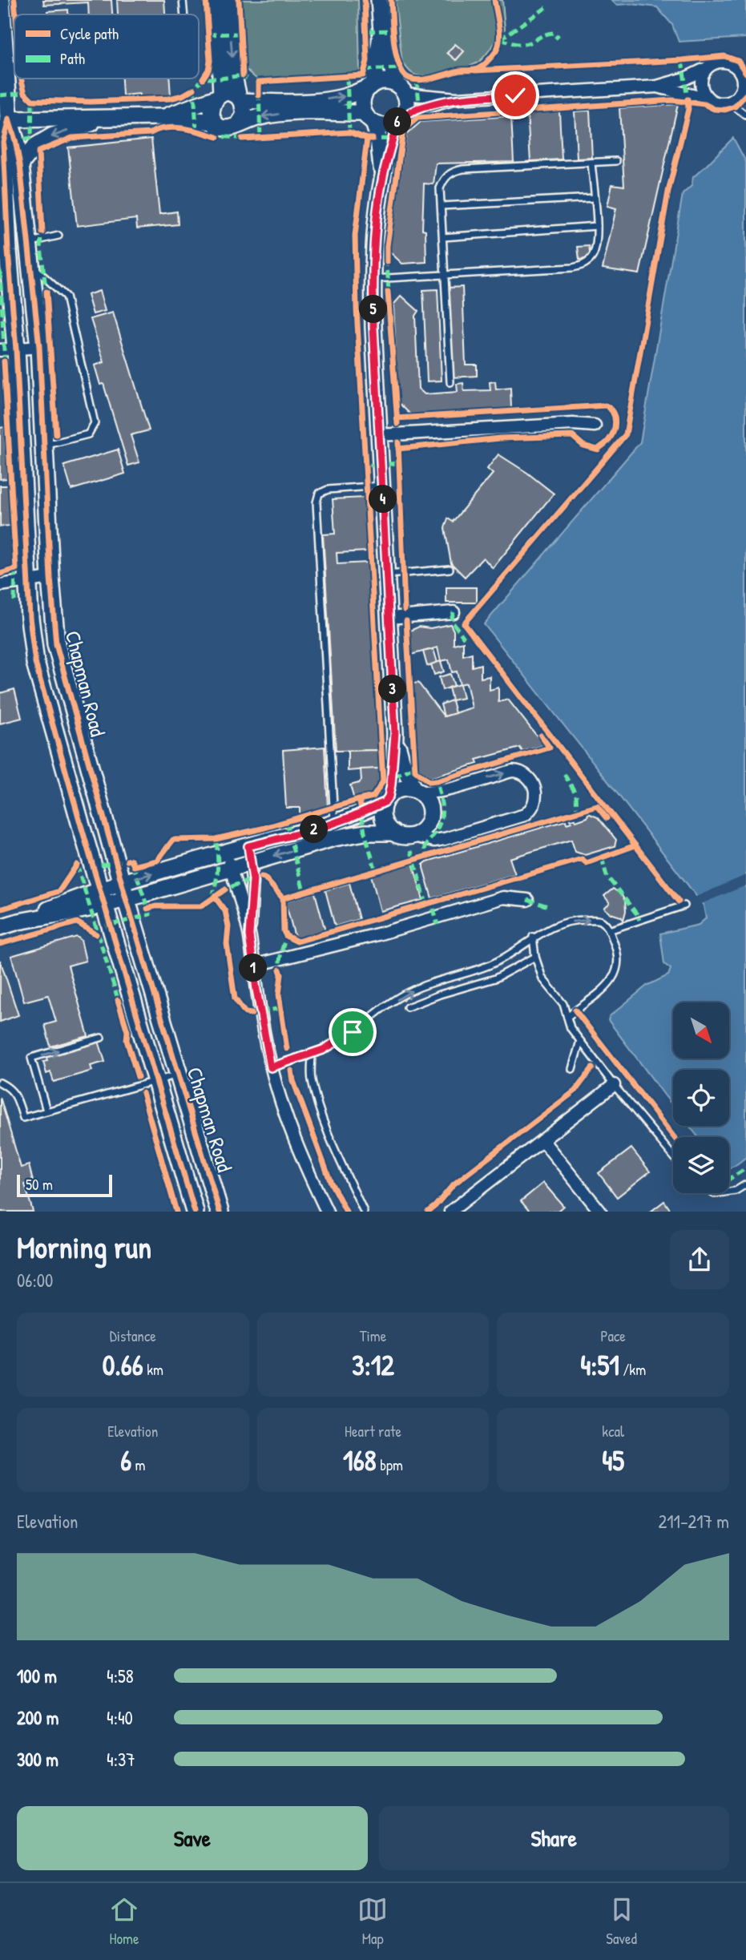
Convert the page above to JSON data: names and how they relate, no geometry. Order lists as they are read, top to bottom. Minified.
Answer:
{"streets":{"main road":["Chapman Road"]},"legend":["Cycle path","Path"],"scale_bar":"50 m","north":"bottom right","page":{"pins":["6","5","4","3","2","1"],"scale":"50 m","heading":["Morning run","06:00"],"stats":[["Distance","0.66 km"],["Time","3:12"],["Pace","4:51 /km"],["Elevation","6 m"],["Heart rate","168 bpm"],["kcal","45"]],"chart":["Elevation","211–217 m"],"list":[{"name":"100 m","note":"4:58"},{"name":"200 m","note":"4:40"},{"name":"300 m","note":"4:37"}],"buttons":["Save","Share"],"tabs":["Home","Map","Saved"]}}
